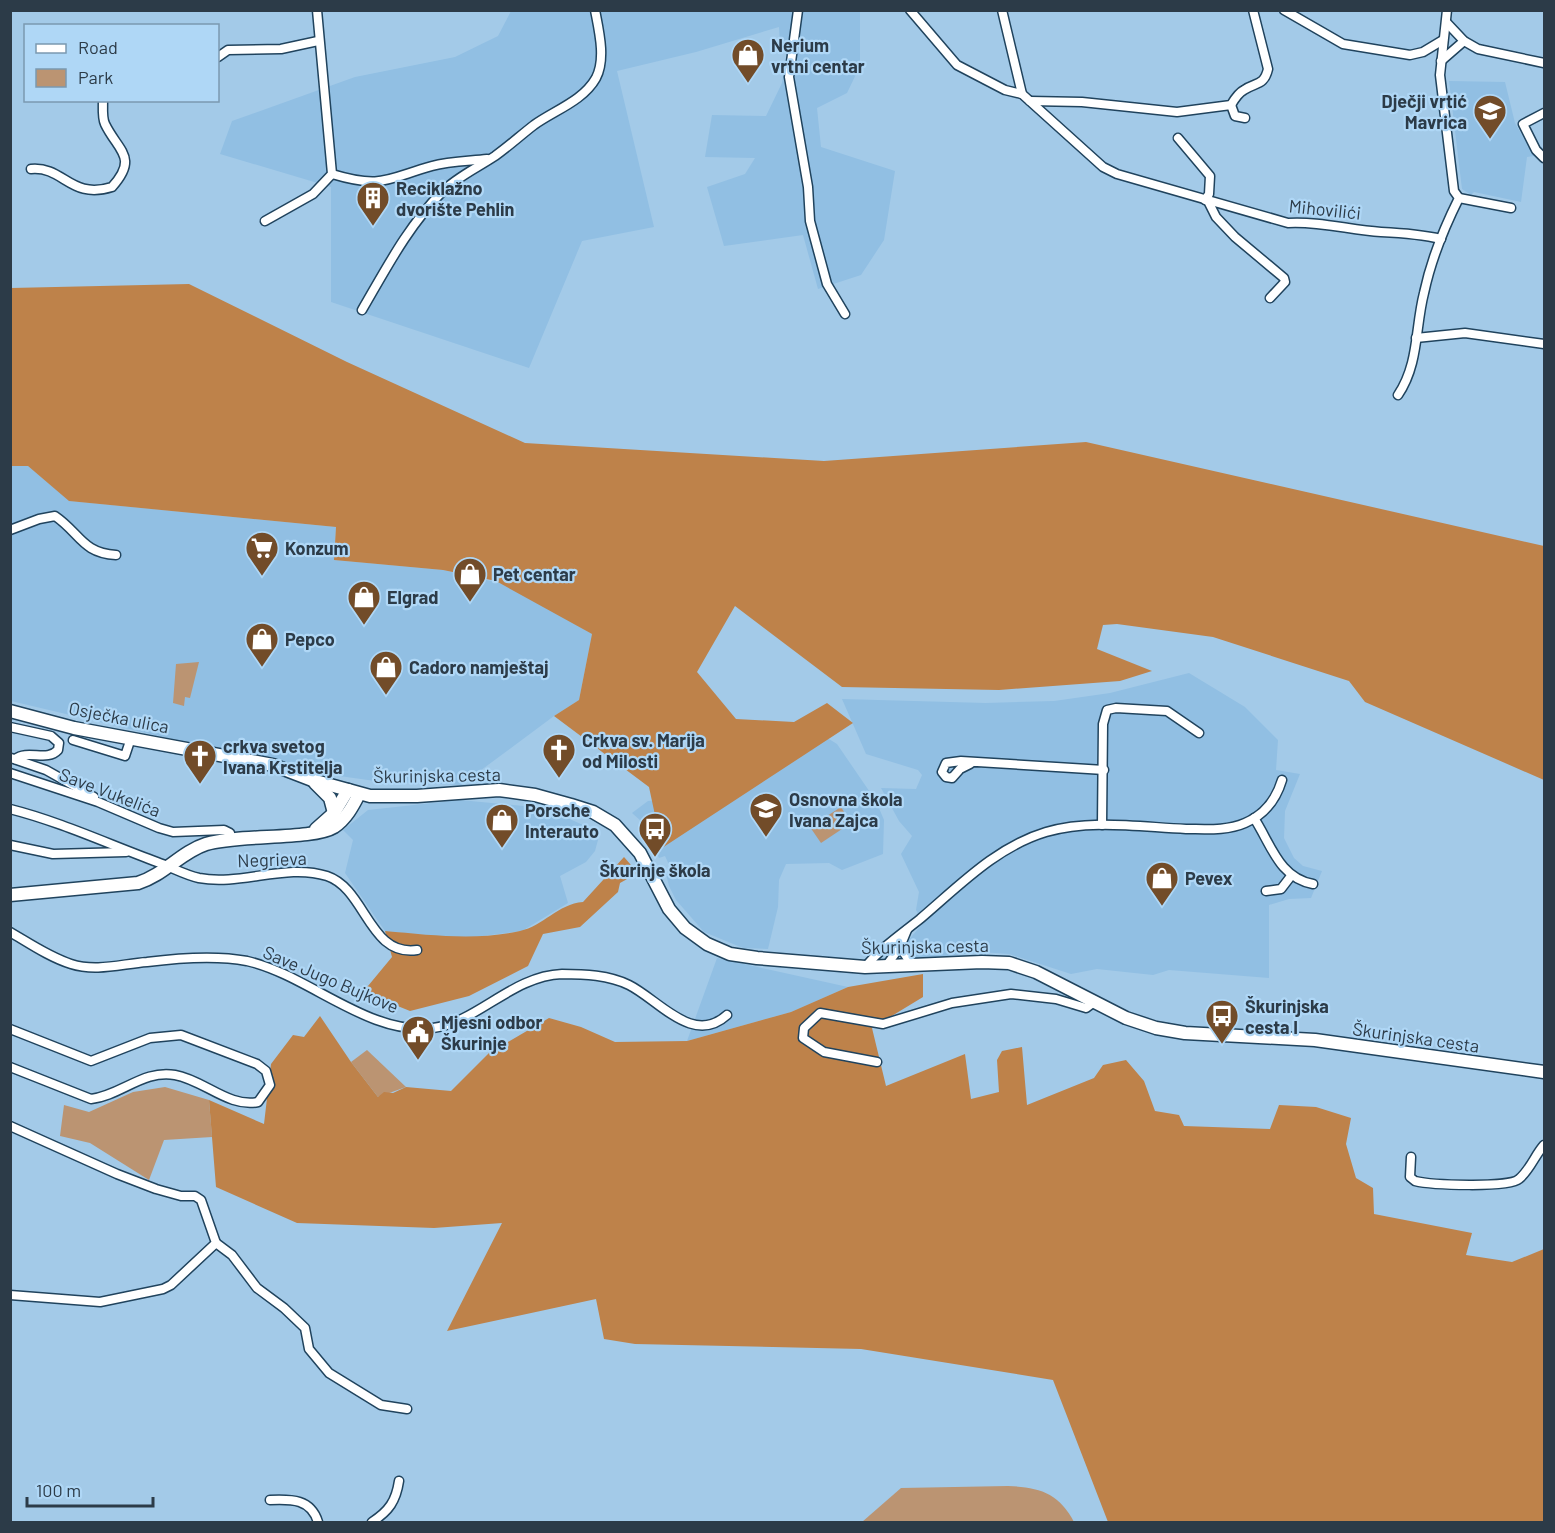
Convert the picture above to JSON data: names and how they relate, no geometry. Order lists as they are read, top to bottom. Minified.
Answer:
{"streets":{"street":["Mihovilići","Osječka ulica","Škurinjska cesta","Save Vukelića","Negrieva","Save Jugo Bujkove"]},"crossings":[["Osječka ulica","Škurinjska cesta"]],"places":{"shop":["Nerium vrtni centar","Pet centar","Elgrad","Pepco","Cadoro namještaj","Porsche Interauto","Pevex"],"school or university":["Dječji vrtić Mavrica","Osnovna škola Ivana Zajca"],"building":["Reciklažno dvorište Pehlin"],"supermarket":["Konzum"],"church":["Crkva sv. Marija od Milosti","crkva svetog Ivana Krstitelja"],"bus stop":["Škurinje škola","Škurinjska cesta I"],"public building":["Mjesni odbor Škurinje"]},"legend":["Road","Park"],"scale_bar":"100 m"}
